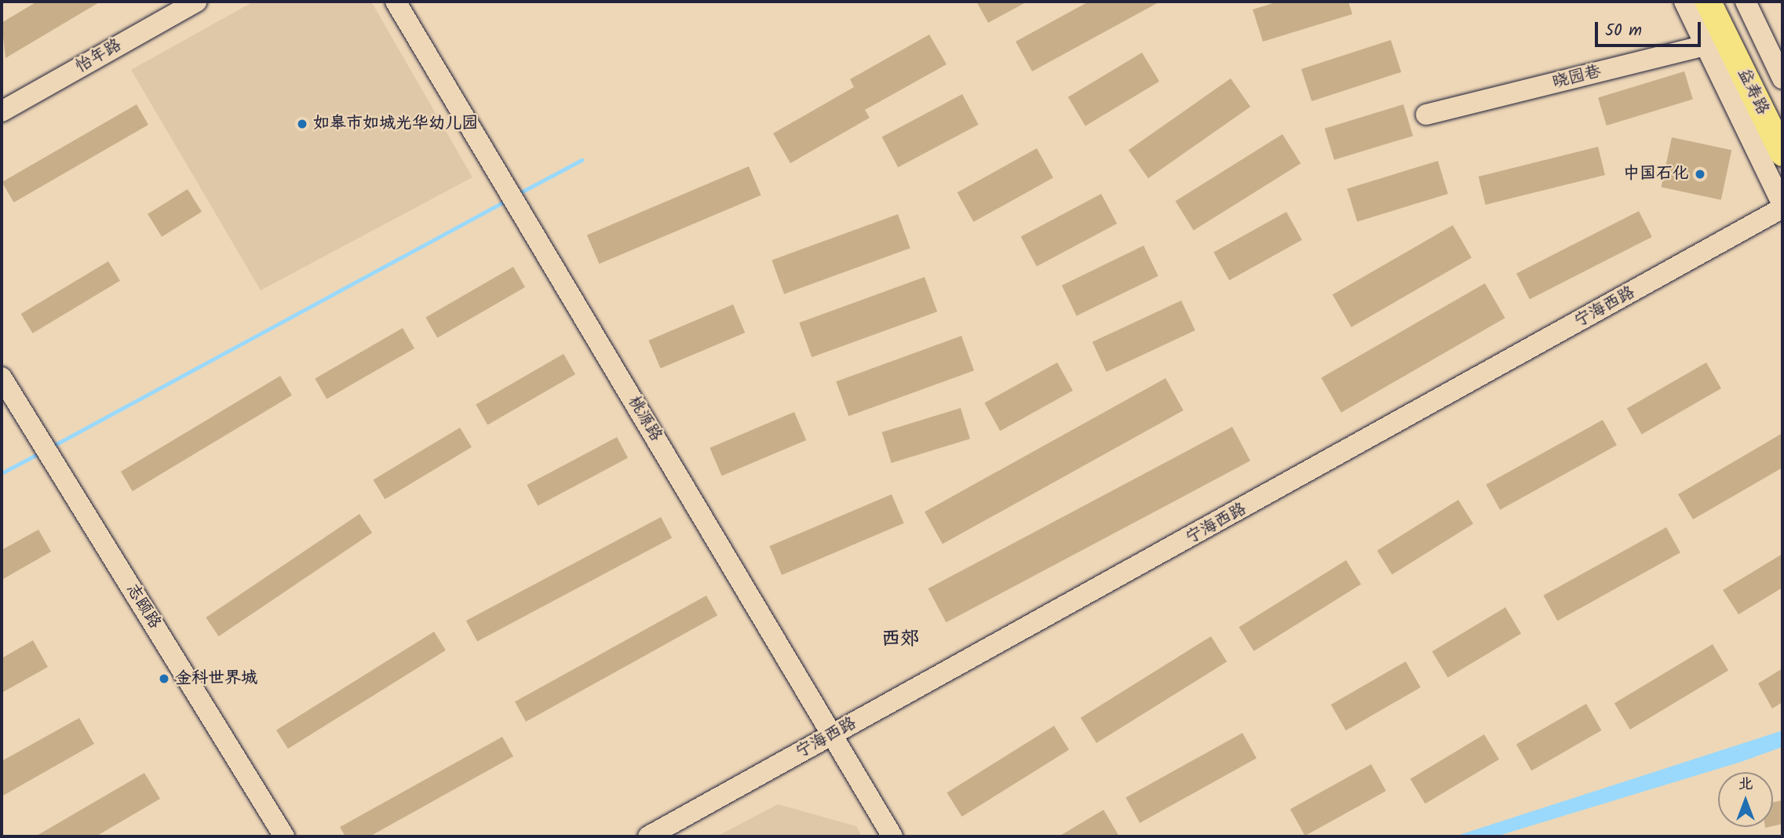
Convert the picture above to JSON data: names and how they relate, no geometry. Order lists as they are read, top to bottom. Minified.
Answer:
{"streets":{"main road":["益寿路"],"street":["怡年路","晓园巷","宁海西路","桃源路","志颐路"]},"crossings":[["晓园巷","益寿路"],["宁海西路","桃源路"]],"districts":["西郊"],"places":["如皋市如城光华幼儿园","中国石化","金科世界城"],"scale_bar":"50 m","north":"top"}
